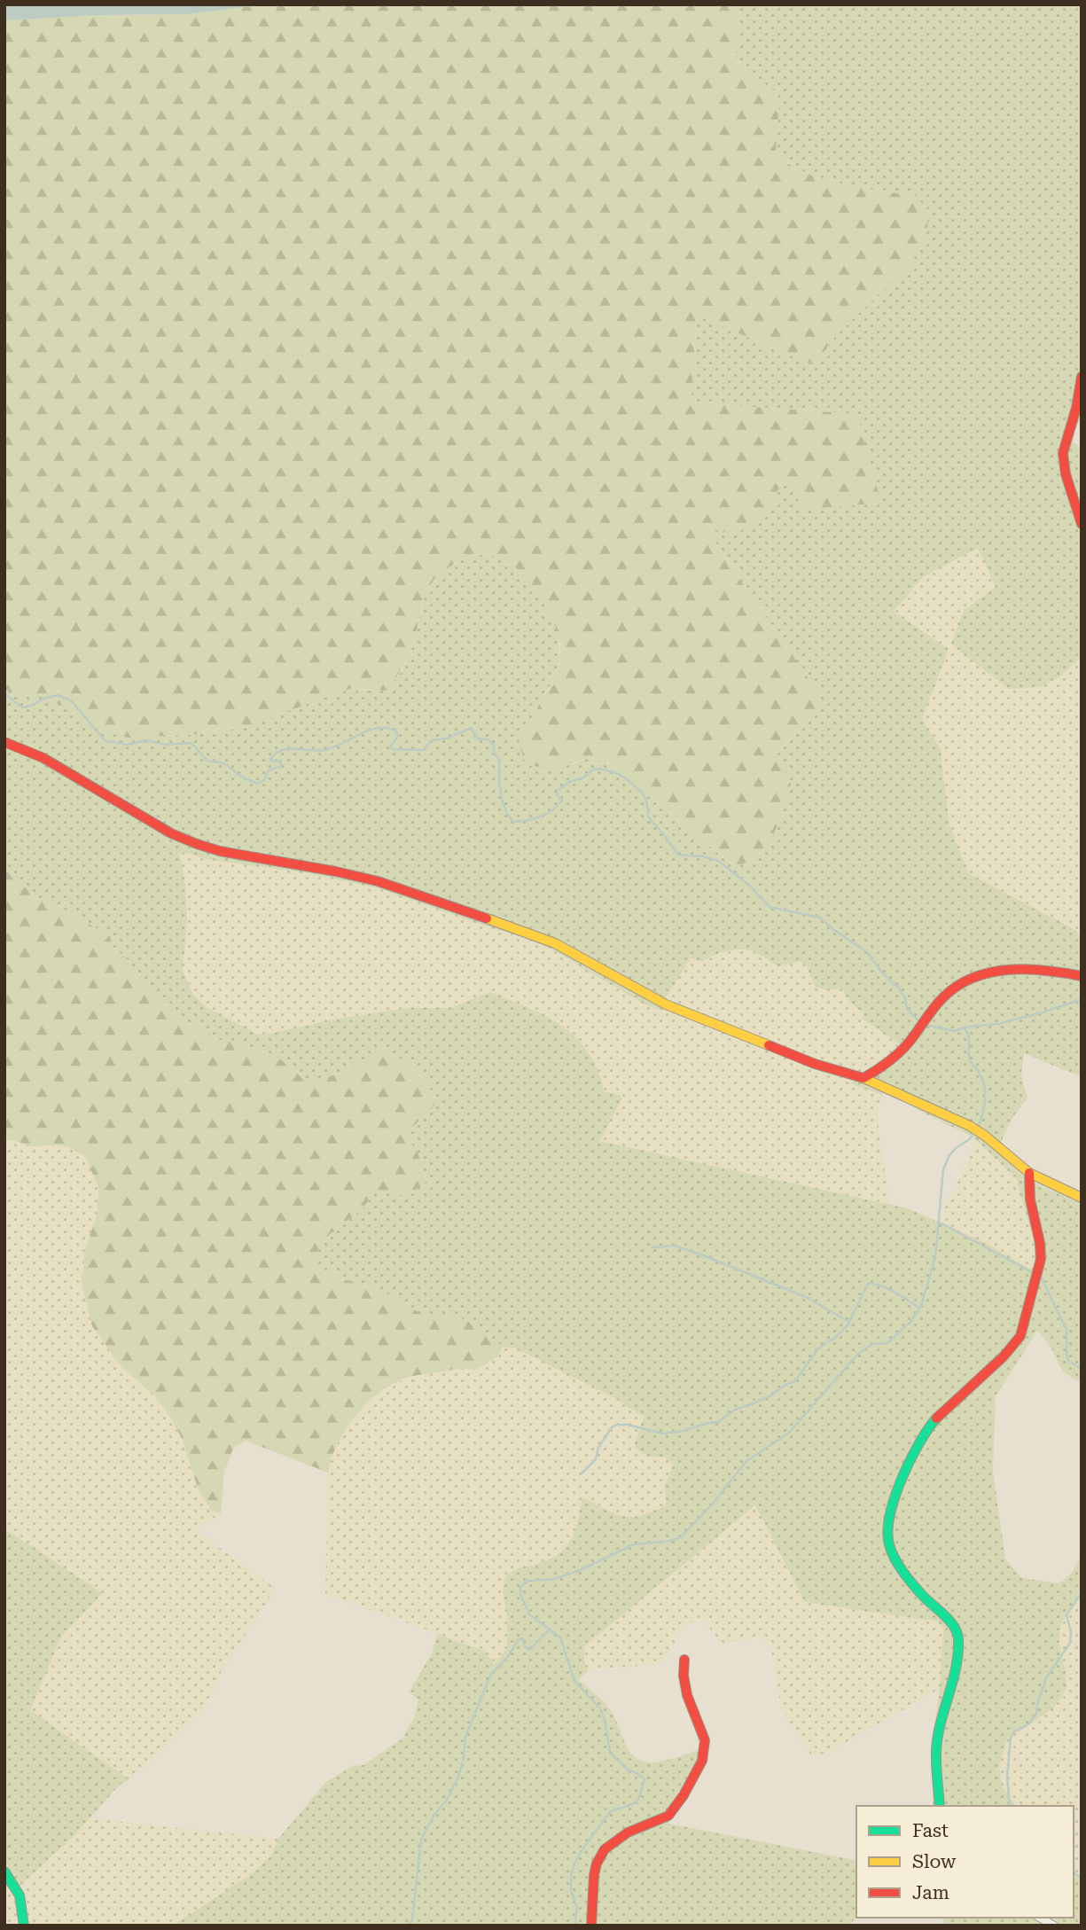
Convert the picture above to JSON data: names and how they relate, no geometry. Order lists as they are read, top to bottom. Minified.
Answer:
{"legend":["Fast","Slow","Jam"]}
